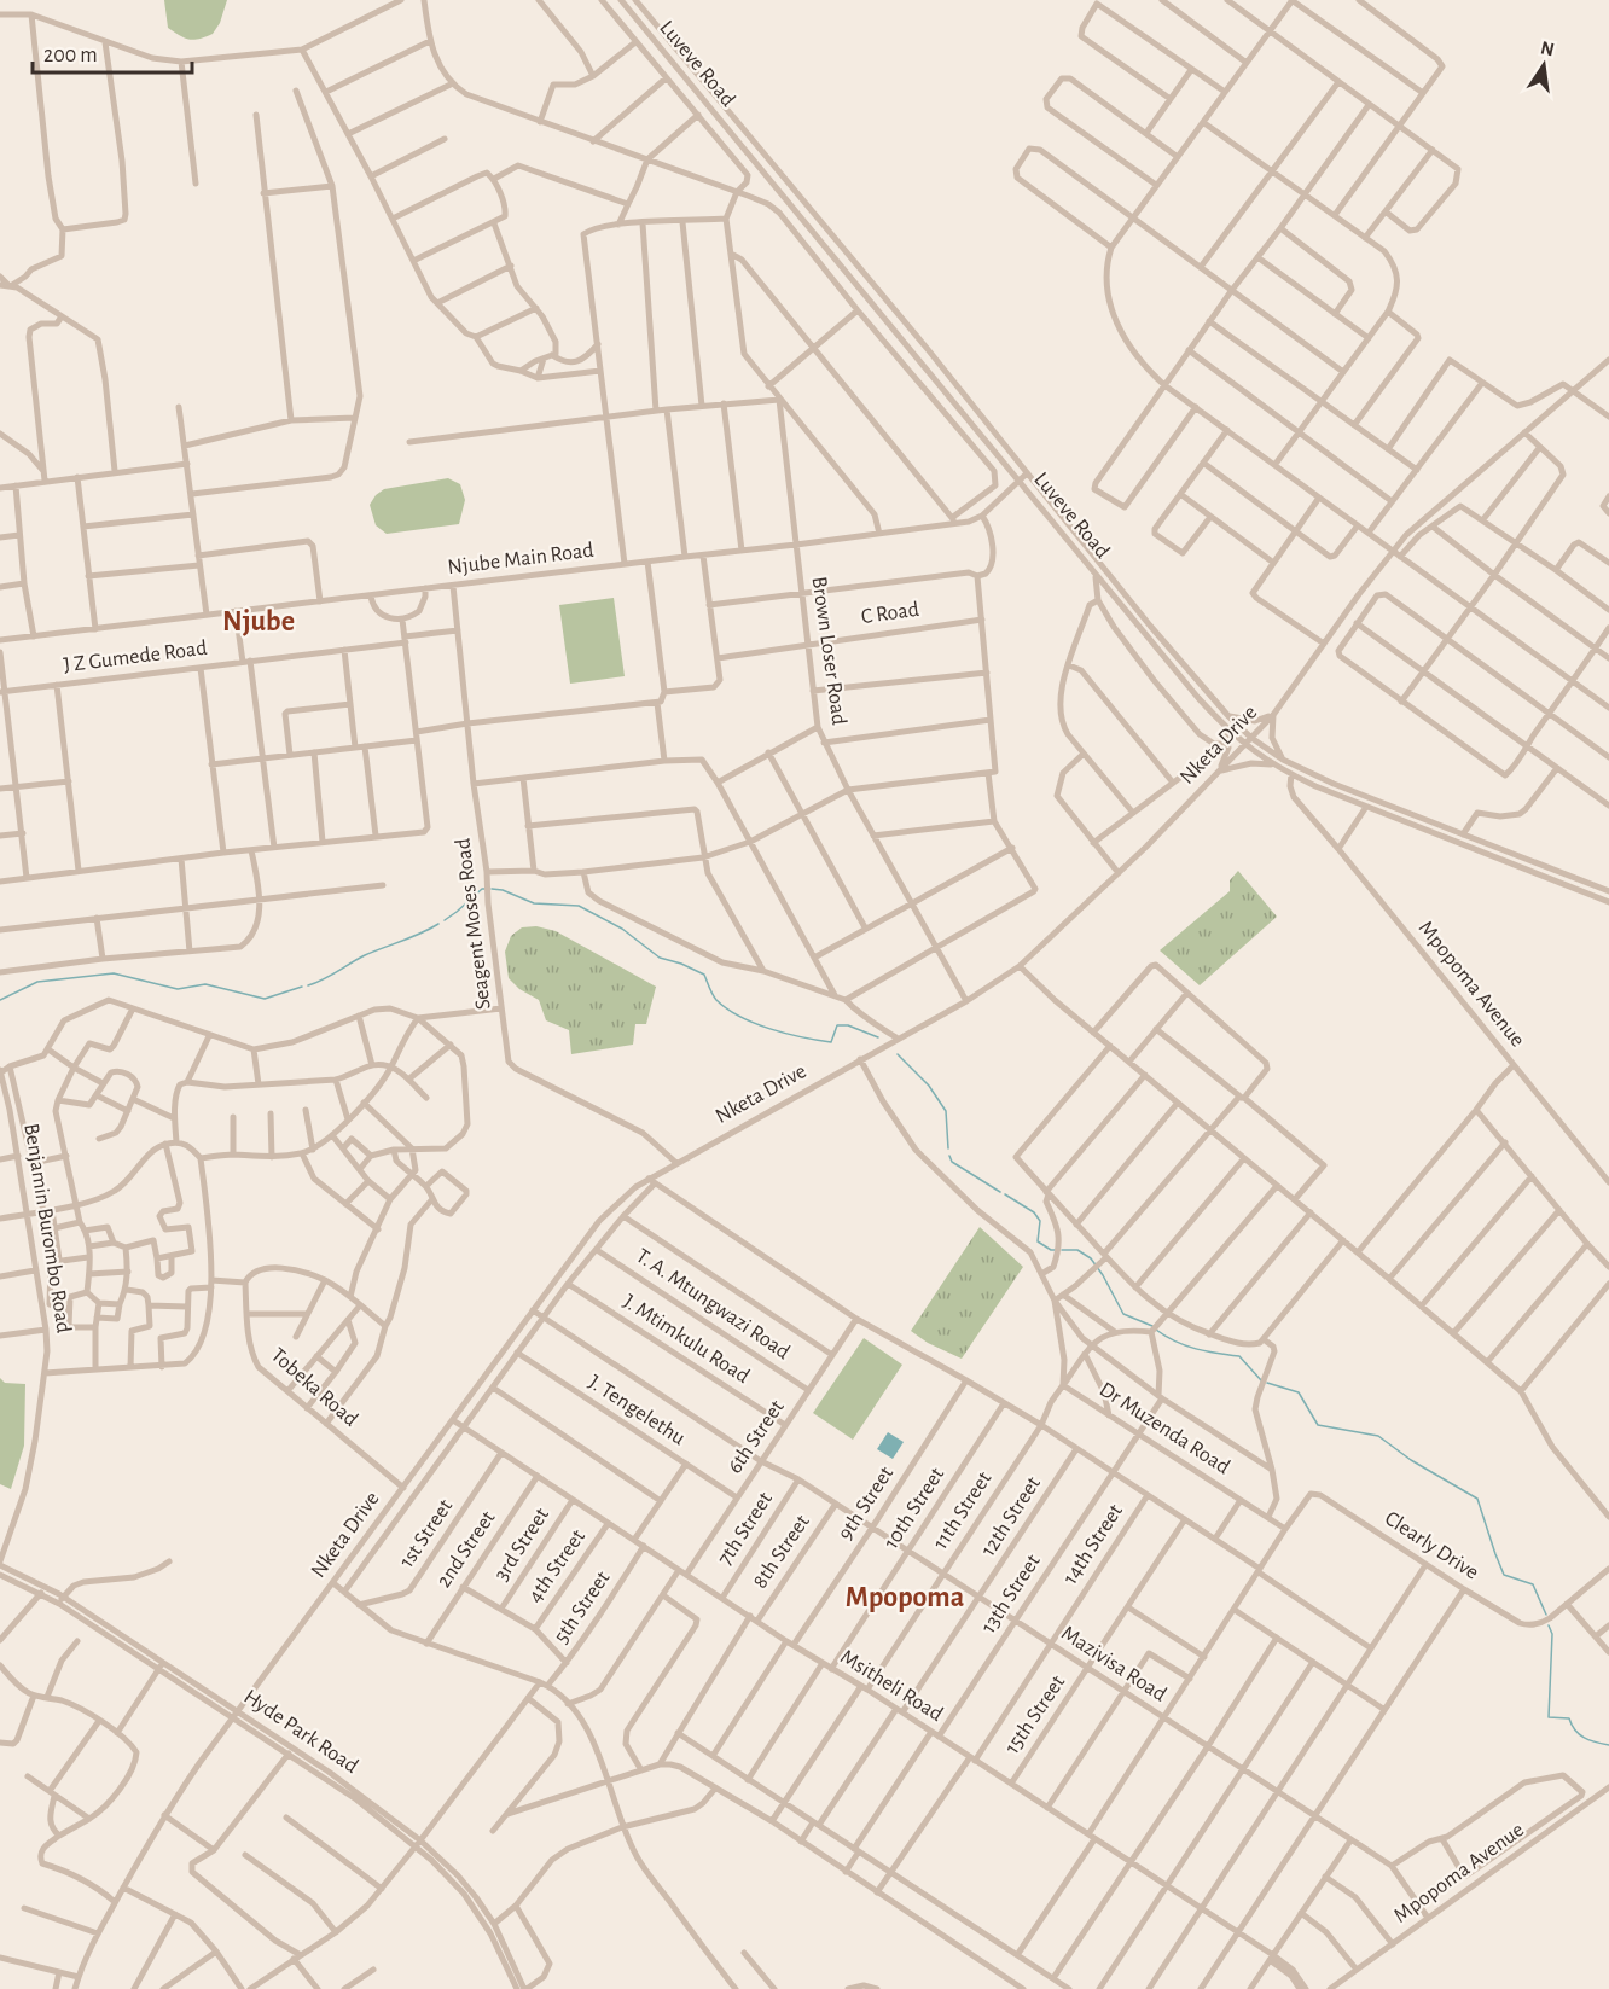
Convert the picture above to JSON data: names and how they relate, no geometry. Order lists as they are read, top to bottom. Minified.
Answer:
{"streets":{"street":["Luveve Road","Njube Main Road","C Road","Brown Loser Road","J Z Gumede Road","Nketa Drive","Seagent Moses Road","Mpopoma Avenue","Benjamin Burombo Road","T. A. Mtungwazi Road","J. Mtimkulu Road","Tobeka Road","J. Tengelethu","Dr Muzenda Road","6th Street","9th Street","10th Street","11th Street","12th Street","7th Street","1st Street","3rd Street","14th Street","Clearly Drive","2nd Street","8th Street","4th Street","13th Street","5th Street","Mazivisa Road","Msitheli Road","15th Street","Hyde Park Road"]},"crossings":[["Luveve Road","Njube Main Road"],["Luveve Road","Nketa Drive"],["Luveve Road","Mpopoma Avenue"],["Njube Main Road","Brown Loser Road"],["Njube Main Road","Seagent Moses Road"],["C Road","Brown Loser Road"],["Brown Loser Road","Nketa Drive"],["J Z Gumede Road","Seagent Moses Road"],["Nketa Drive","Seagent Moses Road"],["Nketa Drive","Tobeka Road"],["Nketa Drive","Mazivisa Road"],["Nketa Drive","Msitheli Road"],["Nketa Drive","Hyde Park Road"],["Mpopoma Avenue","Mazivisa Road"],["Benjamin Burombo Road","Hyde Park Road"],["T. A. Mtungwazi Road","6th Street"],["J. Mtimkulu Road","6th Street"],["J. Tengelethu","6th Street"],["Dr Muzenda Road","Clearly Drive"],["Dr Muzenda Road","13th Street"],["6th Street","Mazivisa Road"],["6th Street","Msitheli Road"],["9th Street","Mazivisa Road"],["9th Street","Msitheli Road"],["10th Street","Mazivisa Road"],["10th Street","Msitheli Road"],["11th Street","Mazivisa Road"],["11th Street","Msitheli Road"],["12th Street","Mazivisa Road"],["12th Street","Msitheli Road"],["7th Street","Mazivisa Road"],["7th Street","Msitheli Road"],["1st Street","Msitheli Road"],["3rd Street","Msitheli Road"],["14th Street","Mazivisa Road"],["14th Street","Msitheli Road"],["Clearly Drive","Mazivisa Road"],["Clearly Drive","Msitheli Road"],["2nd Street","Msitheli Road"],["8th Street","Mazivisa Road"],["8th Street","Msitheli Road"],["4th Street","Msitheli Road"],["13th Street","Mazivisa Road"],["13th Street","Msitheli Road"],["5th Street","Msitheli Road"],["Mazivisa Road","15th Street"],["Msitheli Road","15th Street"]],"districts":["Njube","Mpopoma"],"scale_bar":"200 m","north":"top"}
